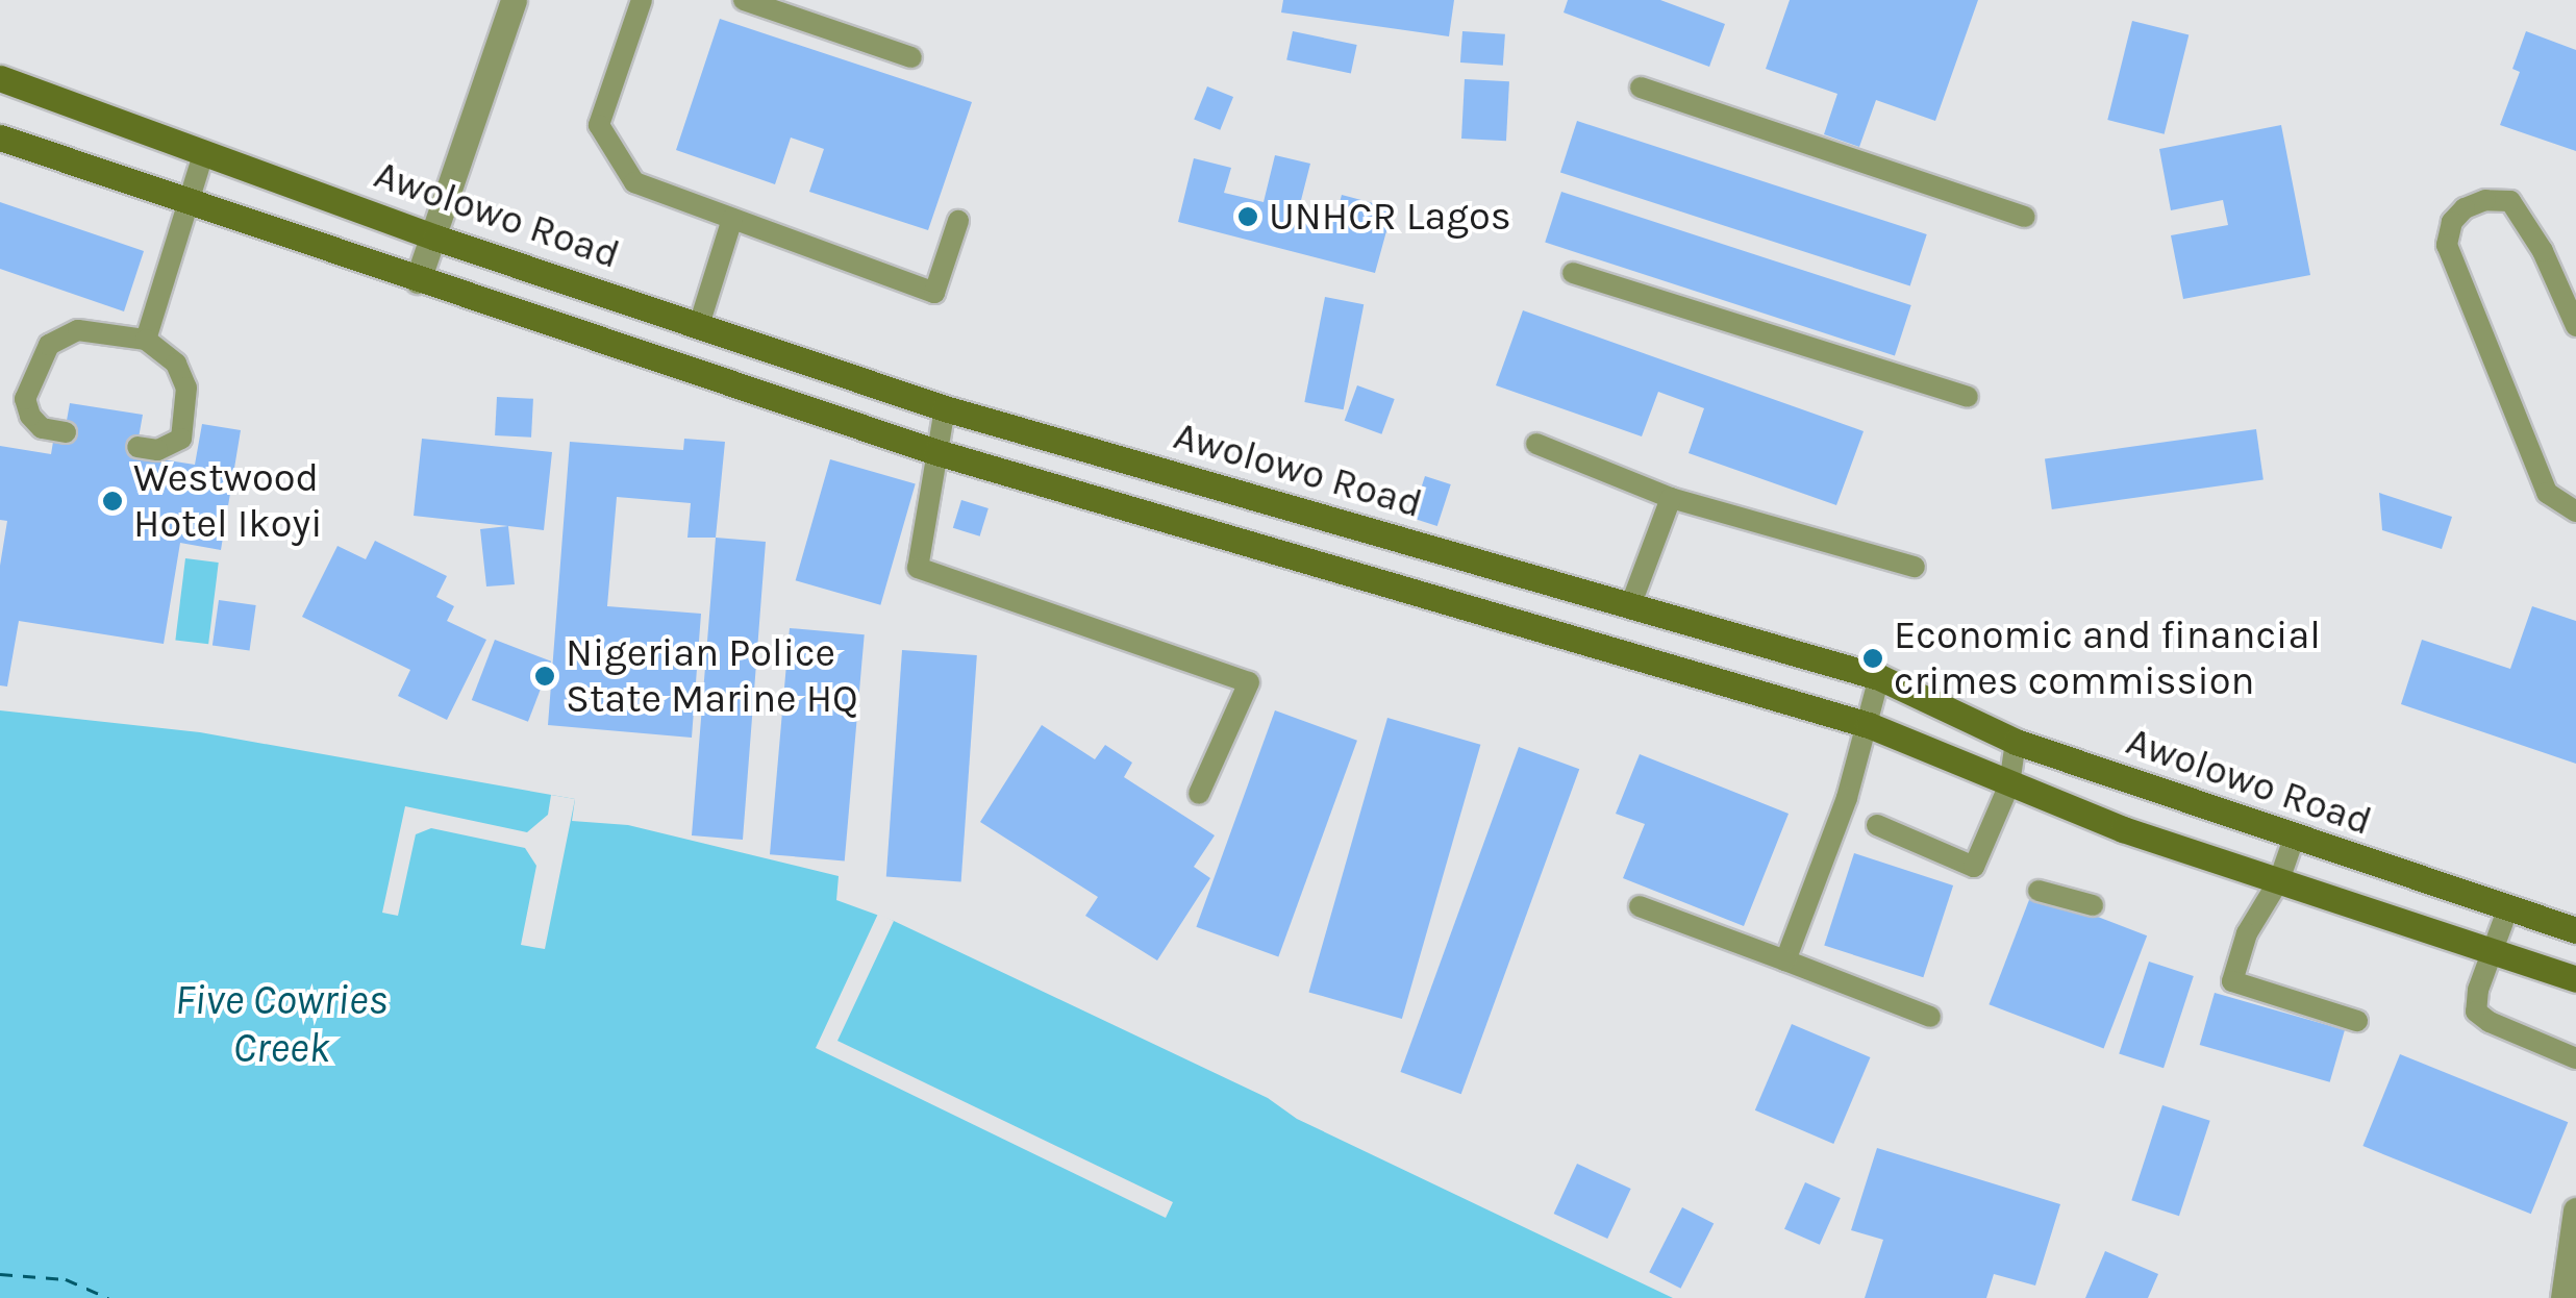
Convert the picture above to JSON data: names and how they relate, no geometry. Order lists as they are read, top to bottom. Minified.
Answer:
{"streets":{"main road":["Awolowo Road"]},"water":["Five Cowries Creek"],"places":["UNHCR Lagos","Westwood Hotel Ikoyi","Economic and financial crimes commission","Nigerian Police State Marine HQ"]}
